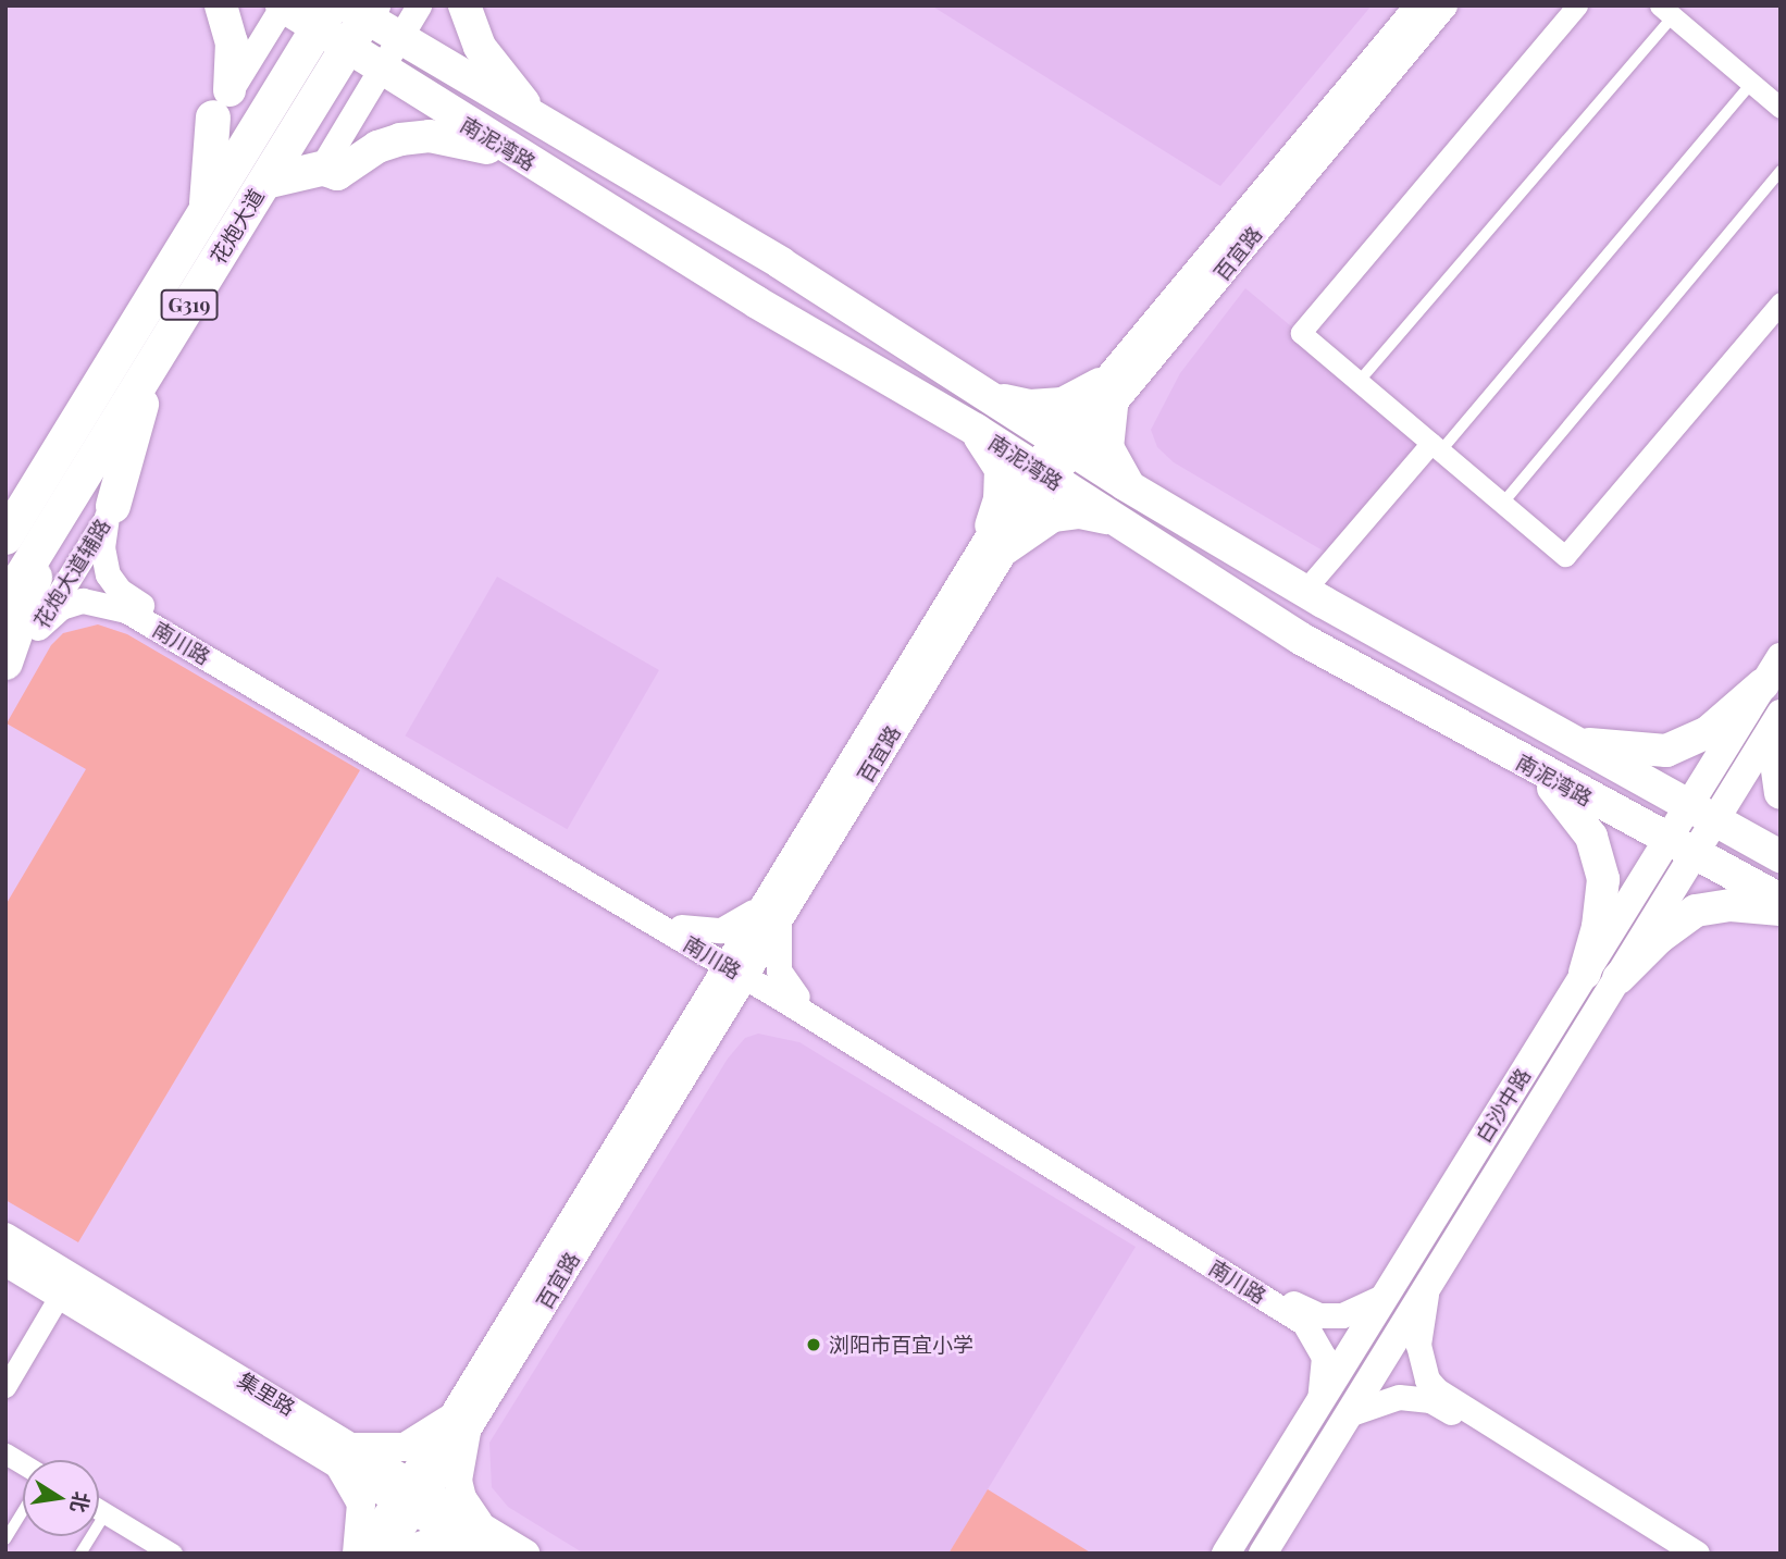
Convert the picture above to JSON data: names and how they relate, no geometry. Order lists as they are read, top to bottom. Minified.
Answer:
{"streets":{"highway":["花炮大道","G319"],"main road":["南泥湾路","白沙中路","集里路"],"street":["百宜路","花炮大道辅路","南川路"]},"crossings":[["南泥湾路","花炮大道"],["南泥湾路","百宜路"],["南泥湾路","白沙中路"],["百宜路","南川路"],["百宜路","集里路"],["花炮大道辅路","南川路"],["南川路","白沙中路"]],"places":["浏阳市百宜小学"],"north":"right"}
